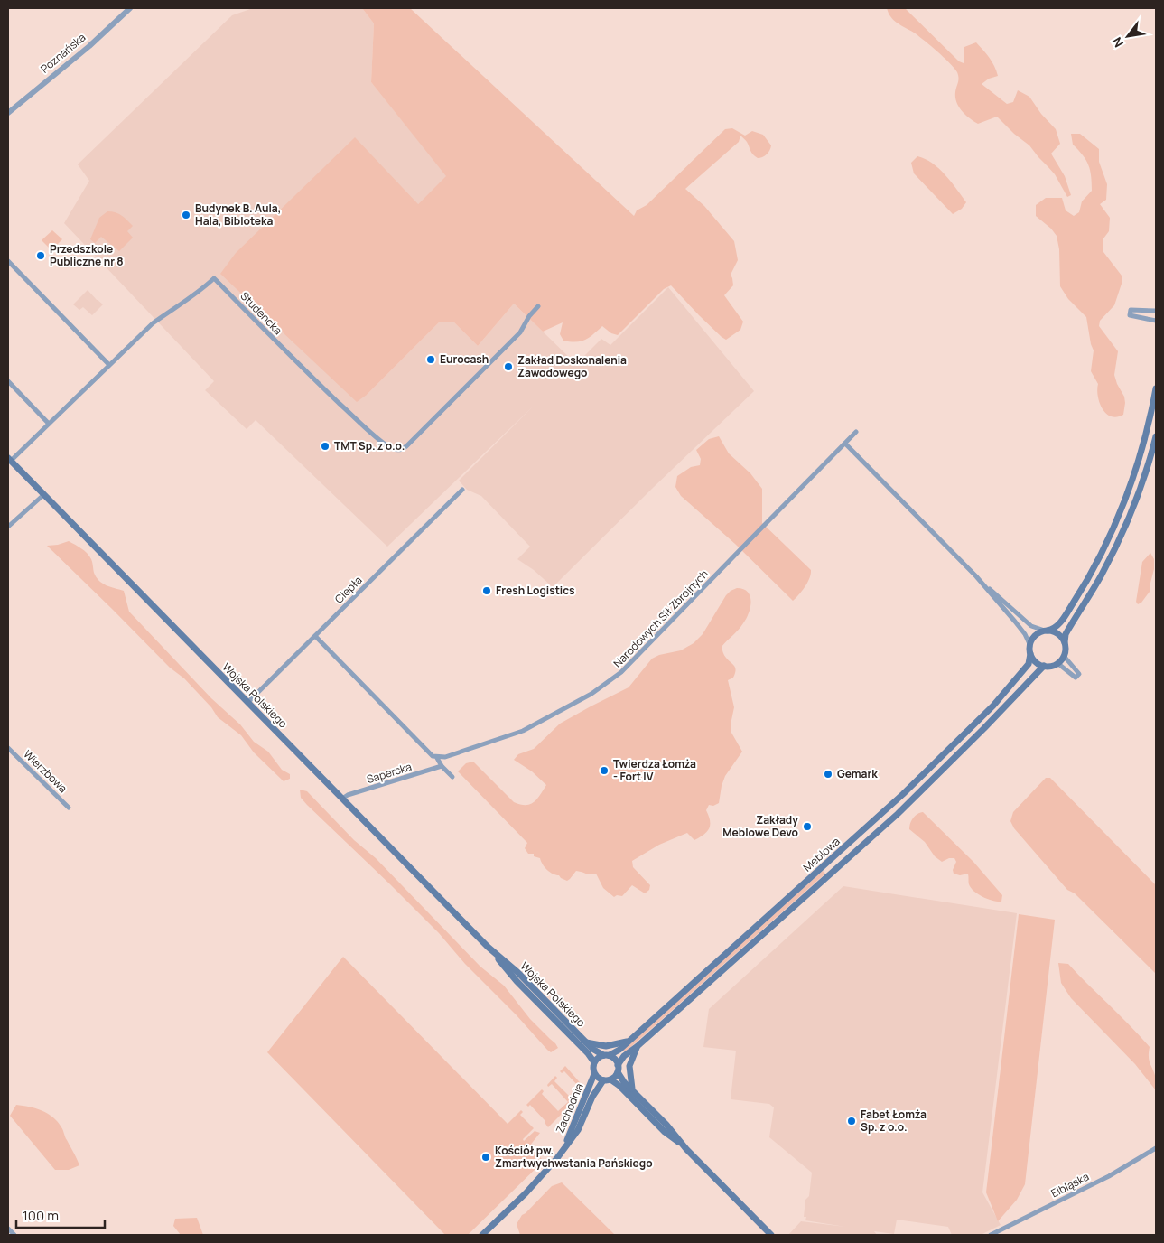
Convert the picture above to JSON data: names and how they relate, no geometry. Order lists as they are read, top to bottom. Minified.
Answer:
{"streets":{"main road":["Wojska Polskiego","Meblowa","Zachodnia"],"street":["Poznańska","Studencka","Ciepła","Narodowych Sił Zbrojnych","Wierzbowa","Saperska","Elbląska"]},"crossings":[["Studencka","Wojska Polskiego"],["Ciepła","Wojska Polskiego"],["Wojska Polskiego","Saperska"],["Wojska Polskiego","Meblowa"],["Wojska Polskiego","Zachodnia"],["Meblowa","Zachodnia"]],"places":["Budynek B. Aula, Hala, Bibloteka","Przedszkole Publiczne nr 8","Eurocash","Zakład Doskonalenia Zawodowego","TMT Sp. z o.o.","Fresh Logistics","Twierdza Łomża - Fort IV","Gemark","Zakłady Meblowe Devo","Fabet Łomża Sp. z o.o.","Kościół pw. Zmartwychwstania Pańskiego"],"scale_bar":"100 m","north":"bottom left"}
